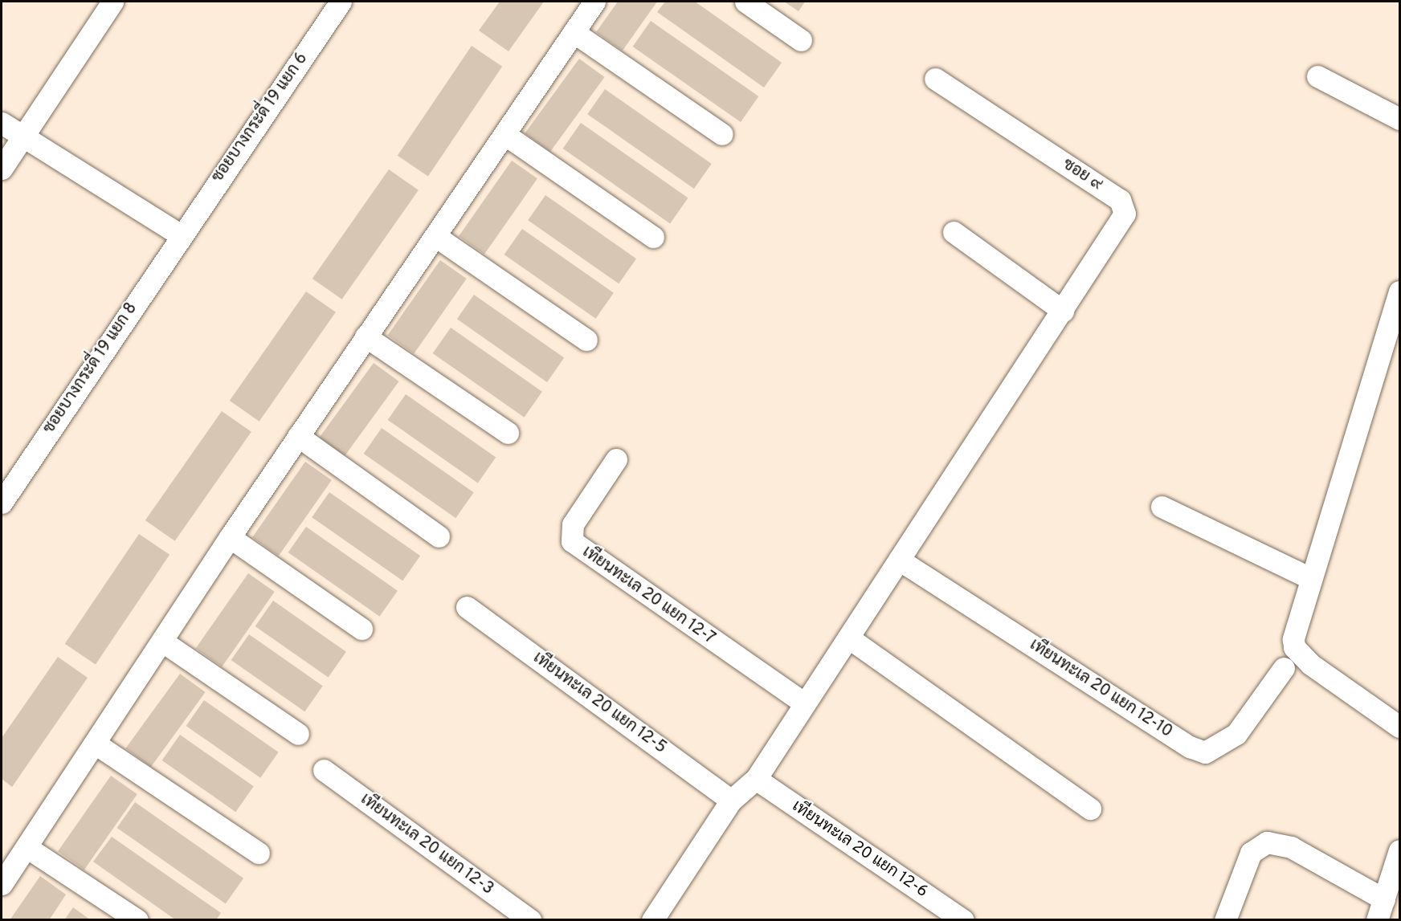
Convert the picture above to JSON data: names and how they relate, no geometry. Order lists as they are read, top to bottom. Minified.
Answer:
{"streets":{"street":["ซอยบางกระดี่ 19 แยก 6","ซอย ๙","ซอยบางกระดี่ 19 แยก 8","เทียนทะเล 20 แยก 12-7","เทียนทะเล 20 แยก 12-10","เทียนทะเล 20 แยก 12-5","เทียนทะเล 20 แยก 12-3","เทียนทะเล 20 แยก 12-6"]},"crossings":[["ซอยบางกระดี่ 19 แยก 6","ซอยบางกระดี่ 19 แยก 8"],["ซอย ๙","เทียนทะเล 20 แยก 12-7"],["ซอย ๙","เทียนทะเล 20 แยก 12-10"],["ซอย ๙","เทียนทะเล 20 แยก 12-5"],["ซอย ๙","เทียนทะเล 20 แยก 12-6"]]}
